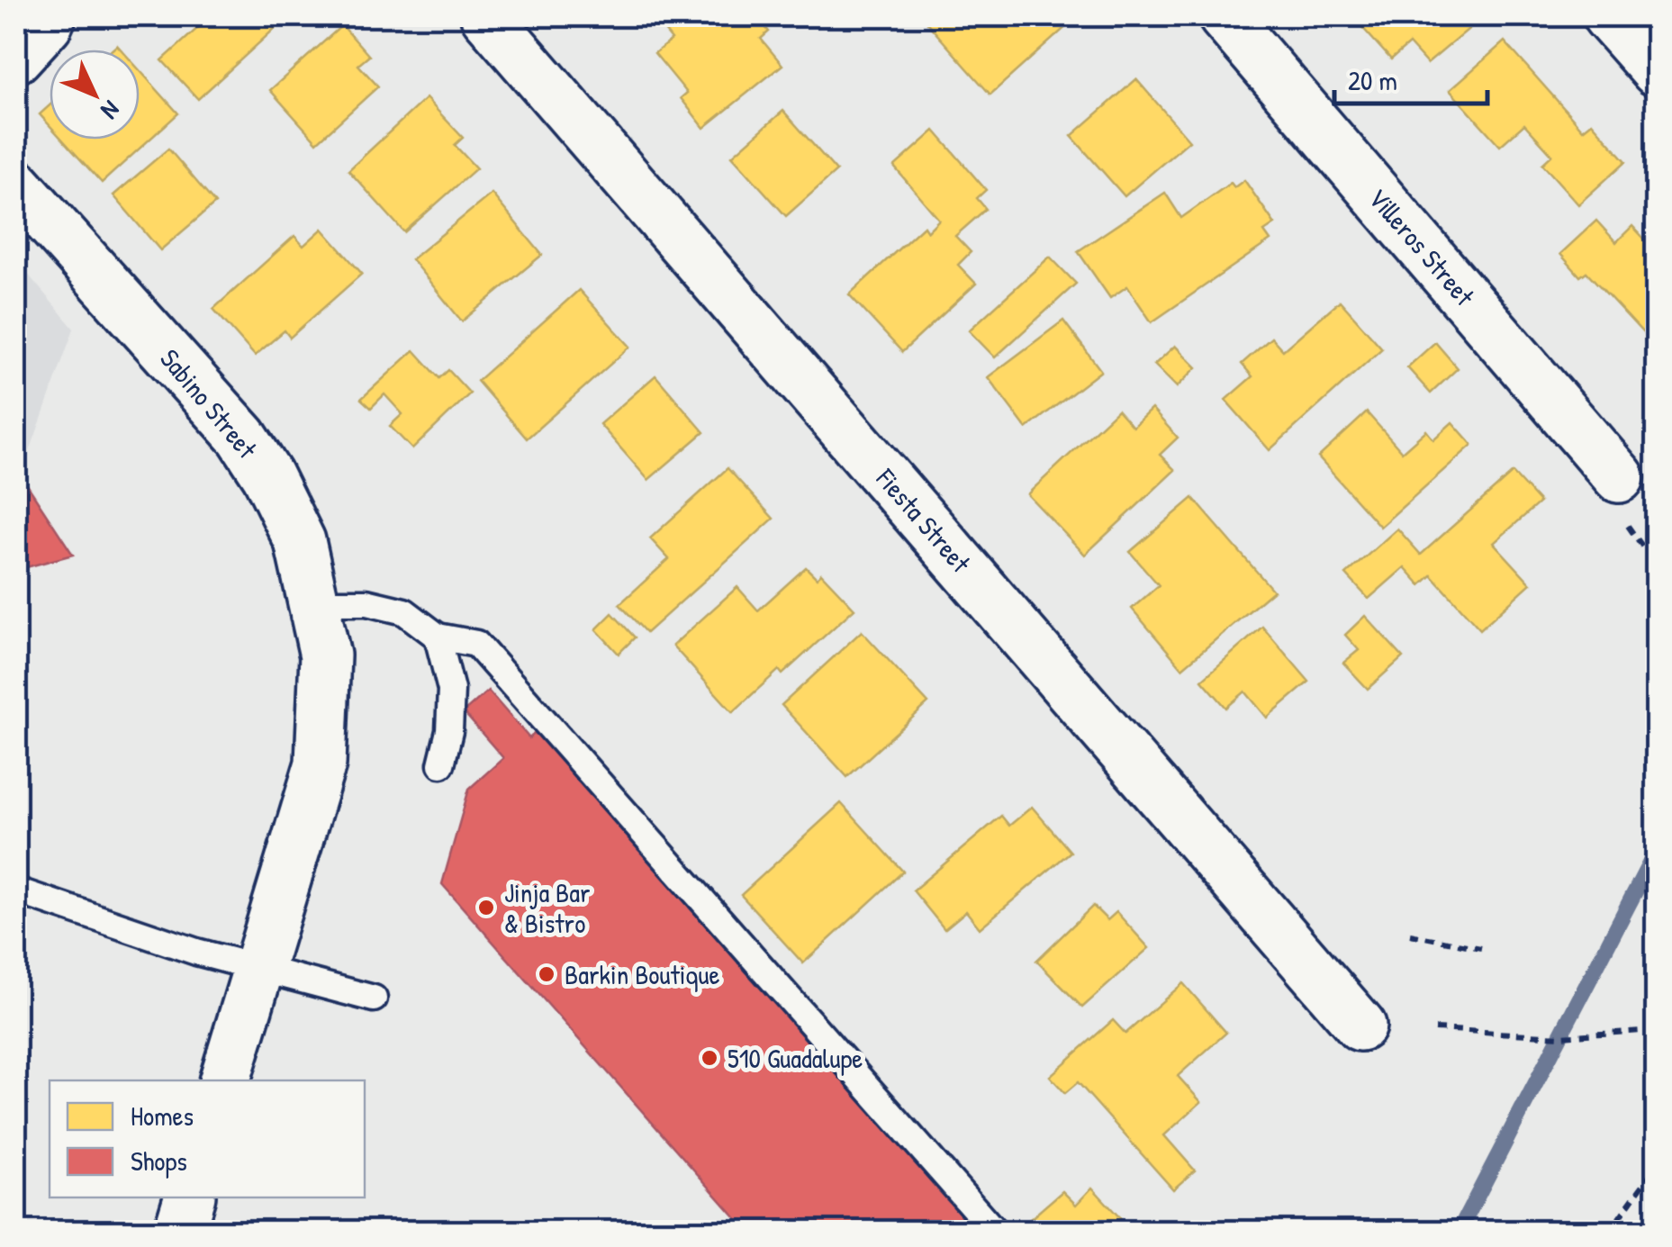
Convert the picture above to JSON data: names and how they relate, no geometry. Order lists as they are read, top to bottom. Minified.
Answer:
{"streets":{"main road":["Villeros Street","Sabino Street","Fiesta Street"]},"places":["Jinja Bar & Bistro","Barkin Boutique","510 Guadalupe"],"legend":["Homes","Shops"],"scale_bar":"20 m","north":"bottom right"}
